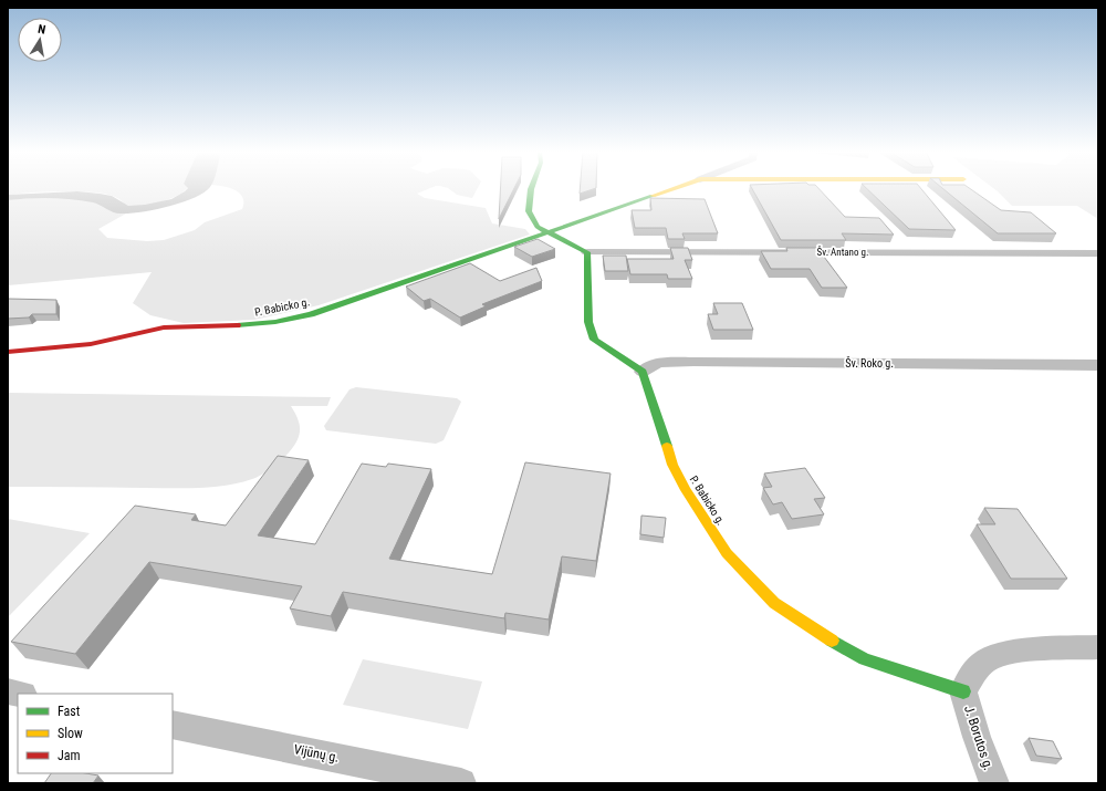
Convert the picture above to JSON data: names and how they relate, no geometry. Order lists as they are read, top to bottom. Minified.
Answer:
{"streets":{"street":["Šv. Antano g.","P. Babicko g.","Šv. Roko g.","J. Borutos g.","Vijūnų g."]},"crossings":[["P. Babicko g.","Šv. Roko g."],["P. Babicko g.","J. Borutos g."]],"legend":["Fast","Slow","Jam"],"north":"top"}
